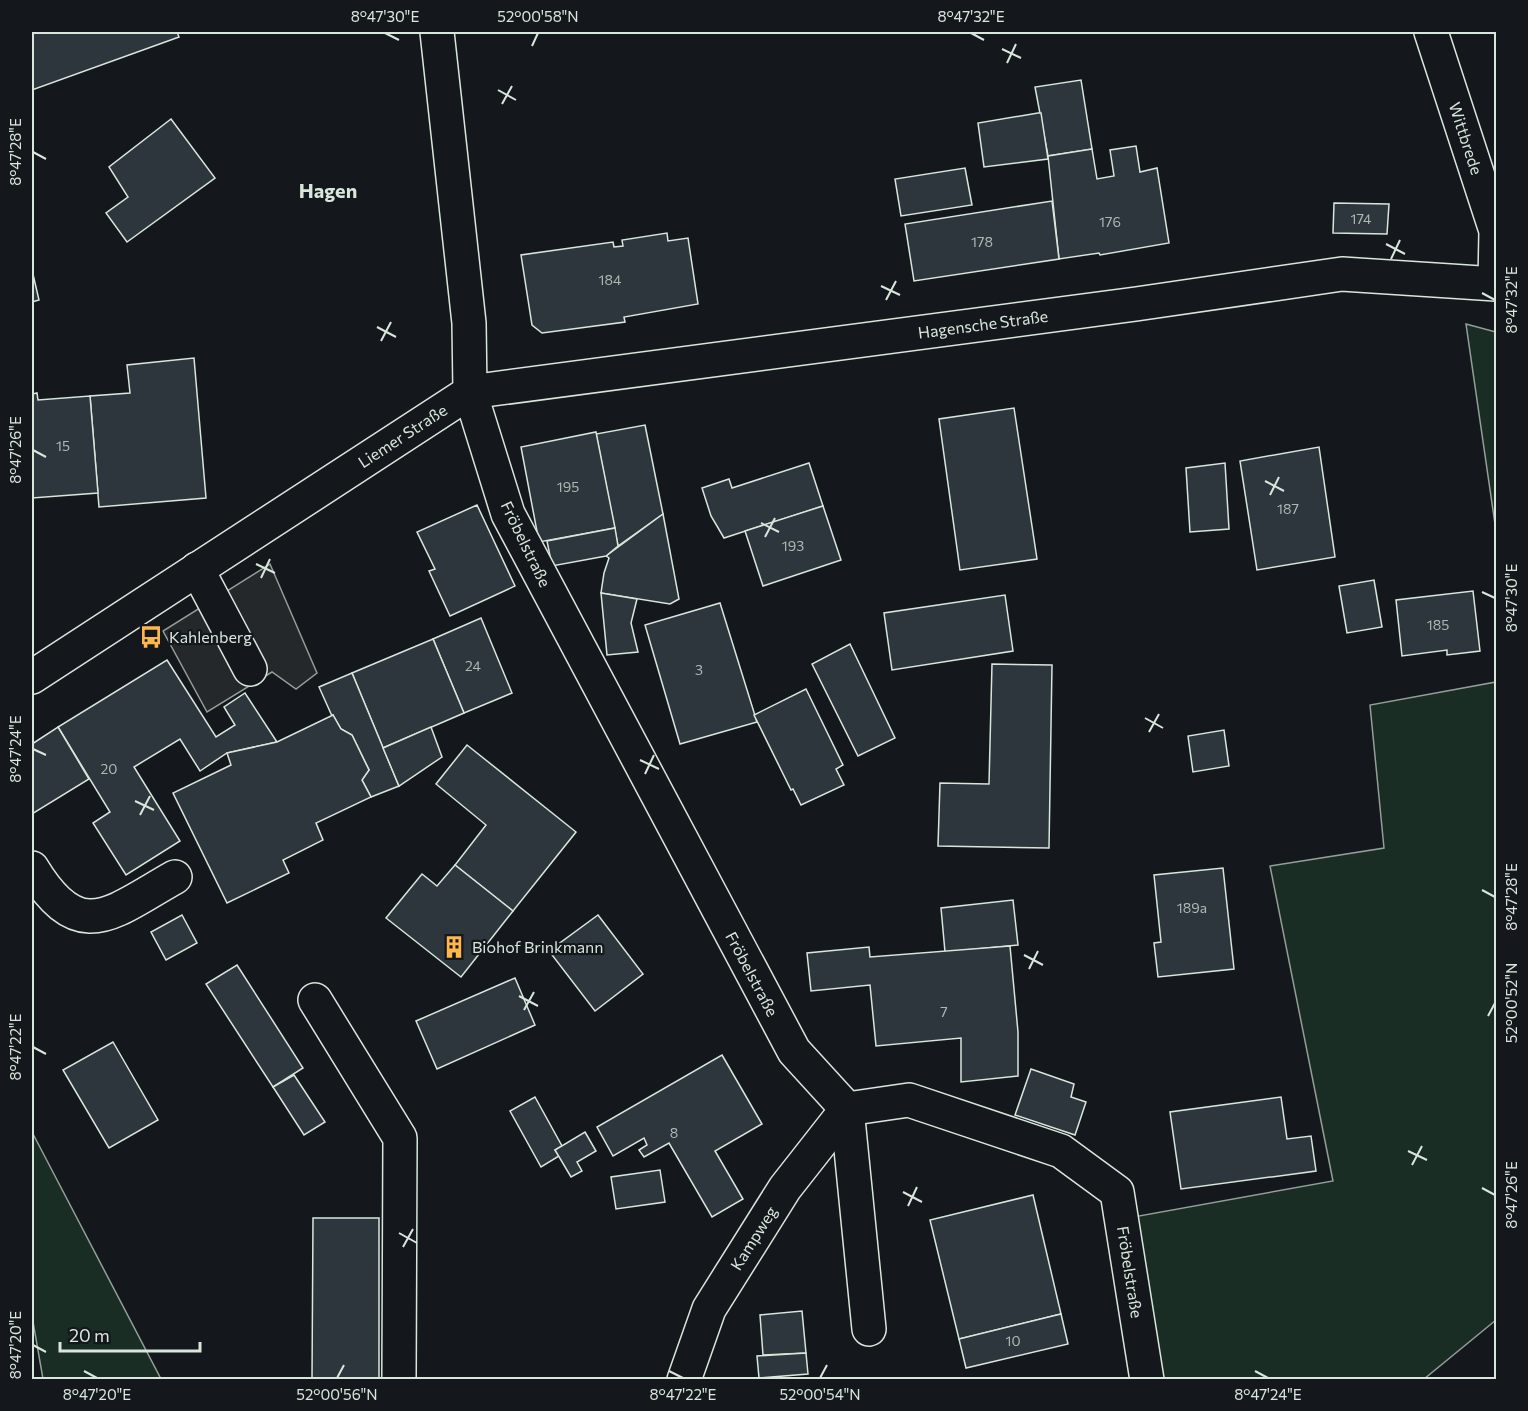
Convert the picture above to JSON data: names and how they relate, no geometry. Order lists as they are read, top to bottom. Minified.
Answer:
{"streets":{"street":["Wittbrede","Hagensche Straße","Liemer Straße","Fröbelstraße","Kampweg"]},"crossings":[["Wittbrede","Hagensche Straße"],["Hagensche Straße","Liemer Straße"],["Hagensche Straße","Fröbelstraße"],["Liemer Straße","Fröbelstraße"],["Fröbelstraße","Kampweg"]],"districts":["Hagen"],"places":{"bus stop":["Kahlenberg"],"building":["Biohof Brinkmann"]},"house_numbers":["174","176","178","184","15","195","187","193","185","24","3","20","189a","7","8","10"],"scale_bar":"20 m","coordinates":["8°47'30\"E","52°00'58\"N","8°47'32\"E","8°47'28\"E","8°47'26\"E","8°47'24\"E","52°00'52\"N","8°47'22\"E","8°47'20\"E","52°00'56\"N","52°00'54\"N"]}
